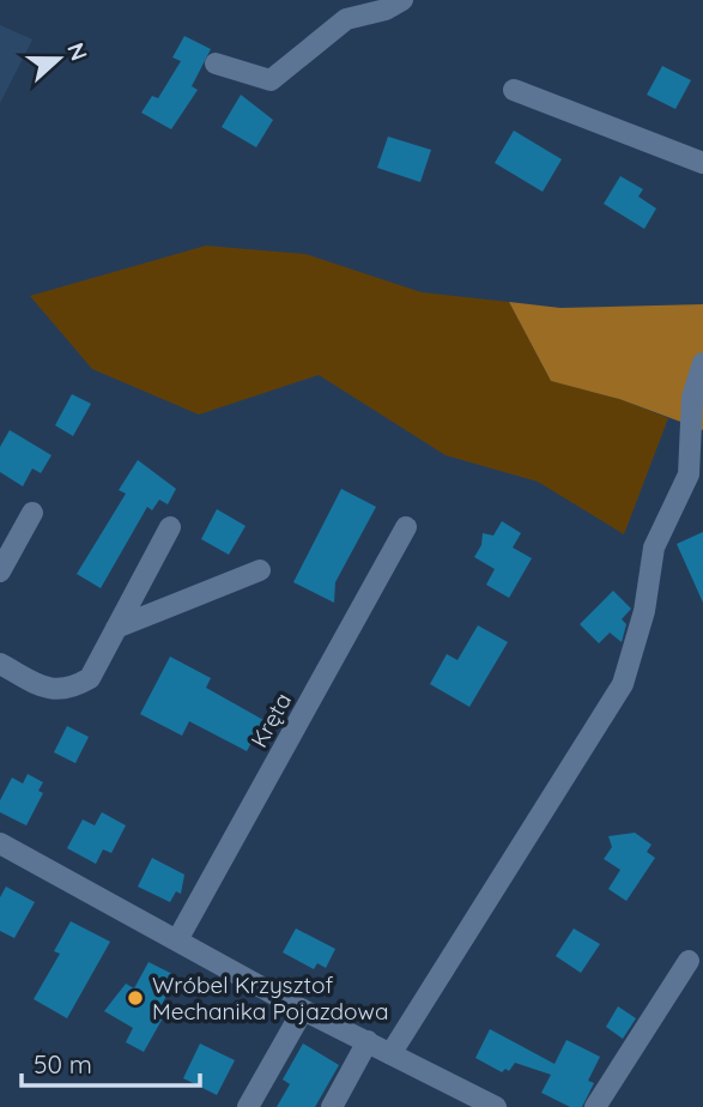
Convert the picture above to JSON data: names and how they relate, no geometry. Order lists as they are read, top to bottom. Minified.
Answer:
{"streets":{"street":["Kręta"]},"places":["Wróbel Krzysztof Mechanika Pojazdowa"],"scale_bar":"50 m","north":"right"}
